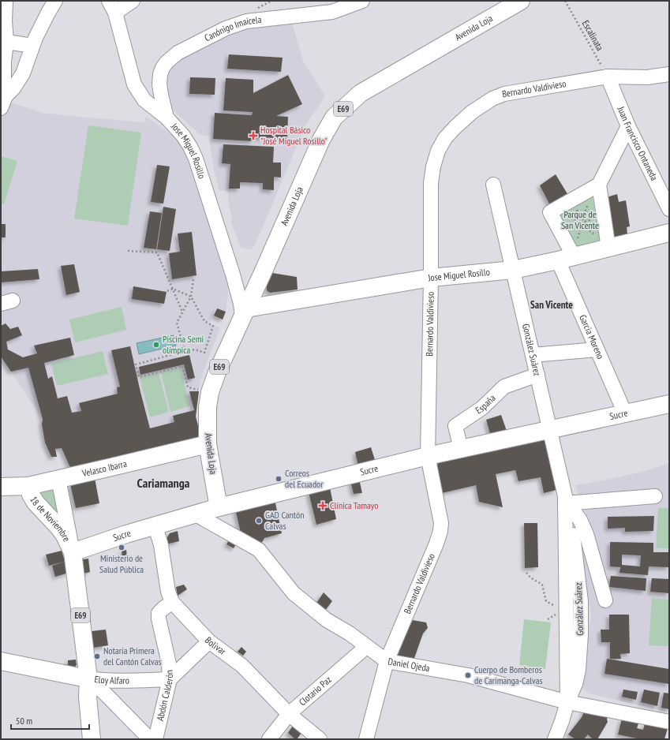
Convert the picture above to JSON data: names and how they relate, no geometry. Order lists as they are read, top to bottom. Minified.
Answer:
{"streets":{"main road":["Avenida Loja","E69","Jose Miguel Rosillo","Sucre","Velasco Ibarra","18 de Noviembre","Eloy Alfaro"],"street":["Canónigo Imaicela","Bernardo Valdivieso","Juan Francisco Ontaneda","Garcia Moreno","González Suárez","España","Bolivar","Daniel Ojeda","Clotario Paz","Abdón Calderón"],"path":["Escalinata"]},"crossings":[["Avenida Loja","Jose Miguel Rosillo"],["Avenida Loja","Sucre"],["Avenida Loja","Velasco Ibarra"],["Canónigo Imaicela","Jose Miguel Rosillo"],["Escalinata","Bernardo Valdivieso"],["Escalinata","Juan Francisco Ontaneda"],["Bernardo Valdivieso","Juan Francisco Ontaneda"],["Bernardo Valdivieso","Jose Miguel Rosillo"],["Bernardo Valdivieso","Sucre"],["Bernardo Valdivieso","Daniel Ojeda"],["Jose Miguel Rosillo","Garcia Moreno"],["Jose Miguel Rosillo","González Suárez"],["Garcia Moreno","Sucre"],["González Suárez","España"],["González Suárez","Sucre"],["González Suárez","Daniel Ojeda"],["España","Sucre"],["Sucre","18 de Noviembre"],["Sucre","Bolivar"],["Sucre","Daniel Ojeda"],["Velasco Ibarra","18 de Noviembre"],["18 de Noviembre","Eloy Alfaro"],["Bolivar","Clotario Paz"],["Bolivar","Abdón Calderón"],["Daniel Ojeda","Clotario Paz"],["Eloy Alfaro","Abdón Calderón"]],"districts":["San Vicente","Cariamanga"],"parks":["Parque de San Vicente"],"places":{"health":["Hospital Básico \"José Miguel Rosillo\"","Clínica Tamayo"],"other":["Piscina Semi olímpica","Correos del Ecuador","GAD Cantón Calvas","Ministerio de Salud Pública","Notaría Primera del Cantón Calvas","Cuerpo de Bomberos de Carimanga-Calvas"]},"scale_bar":"50 m"}
